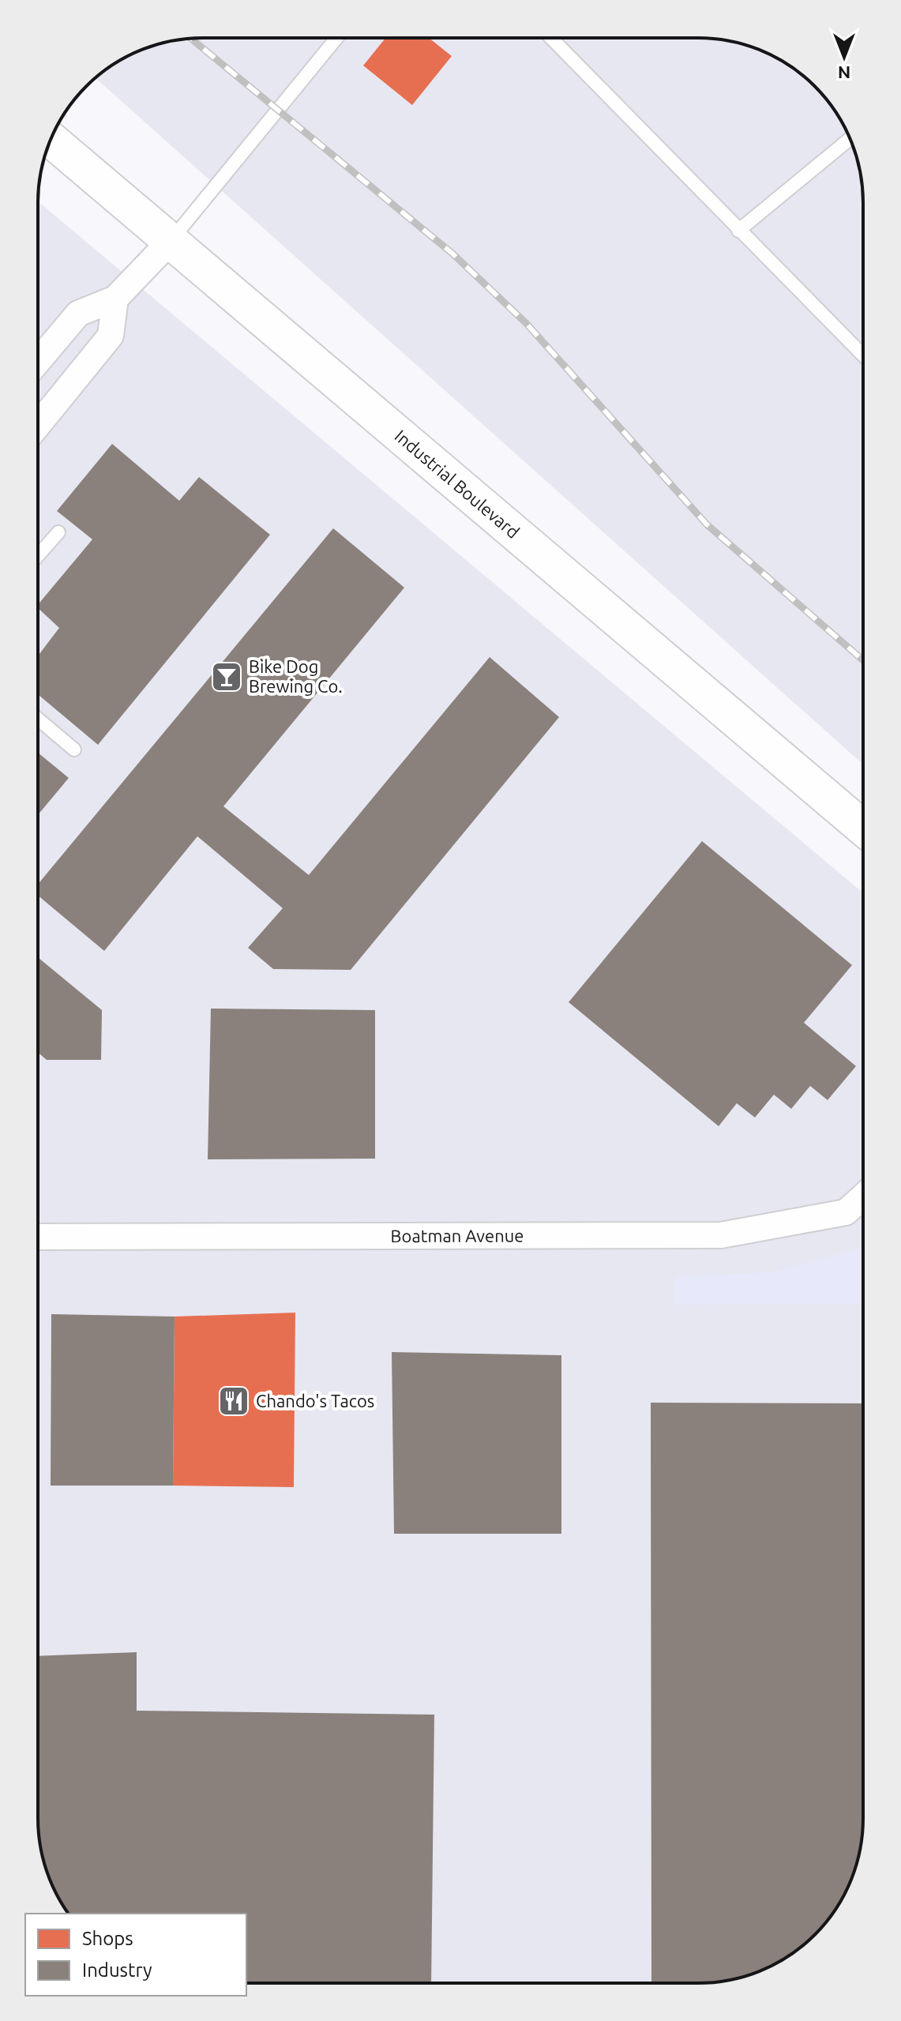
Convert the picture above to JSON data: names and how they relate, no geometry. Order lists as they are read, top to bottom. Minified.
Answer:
{"streets":{"main road":["Industrial Boulevard"],"street":["Boatman Avenue"]},"places":{"bar":["Bike Dog Brewing Co."],"restaurant":["Chando's Tacos"]},"legend":["Shops","Industry"],"north":"bottom"}
